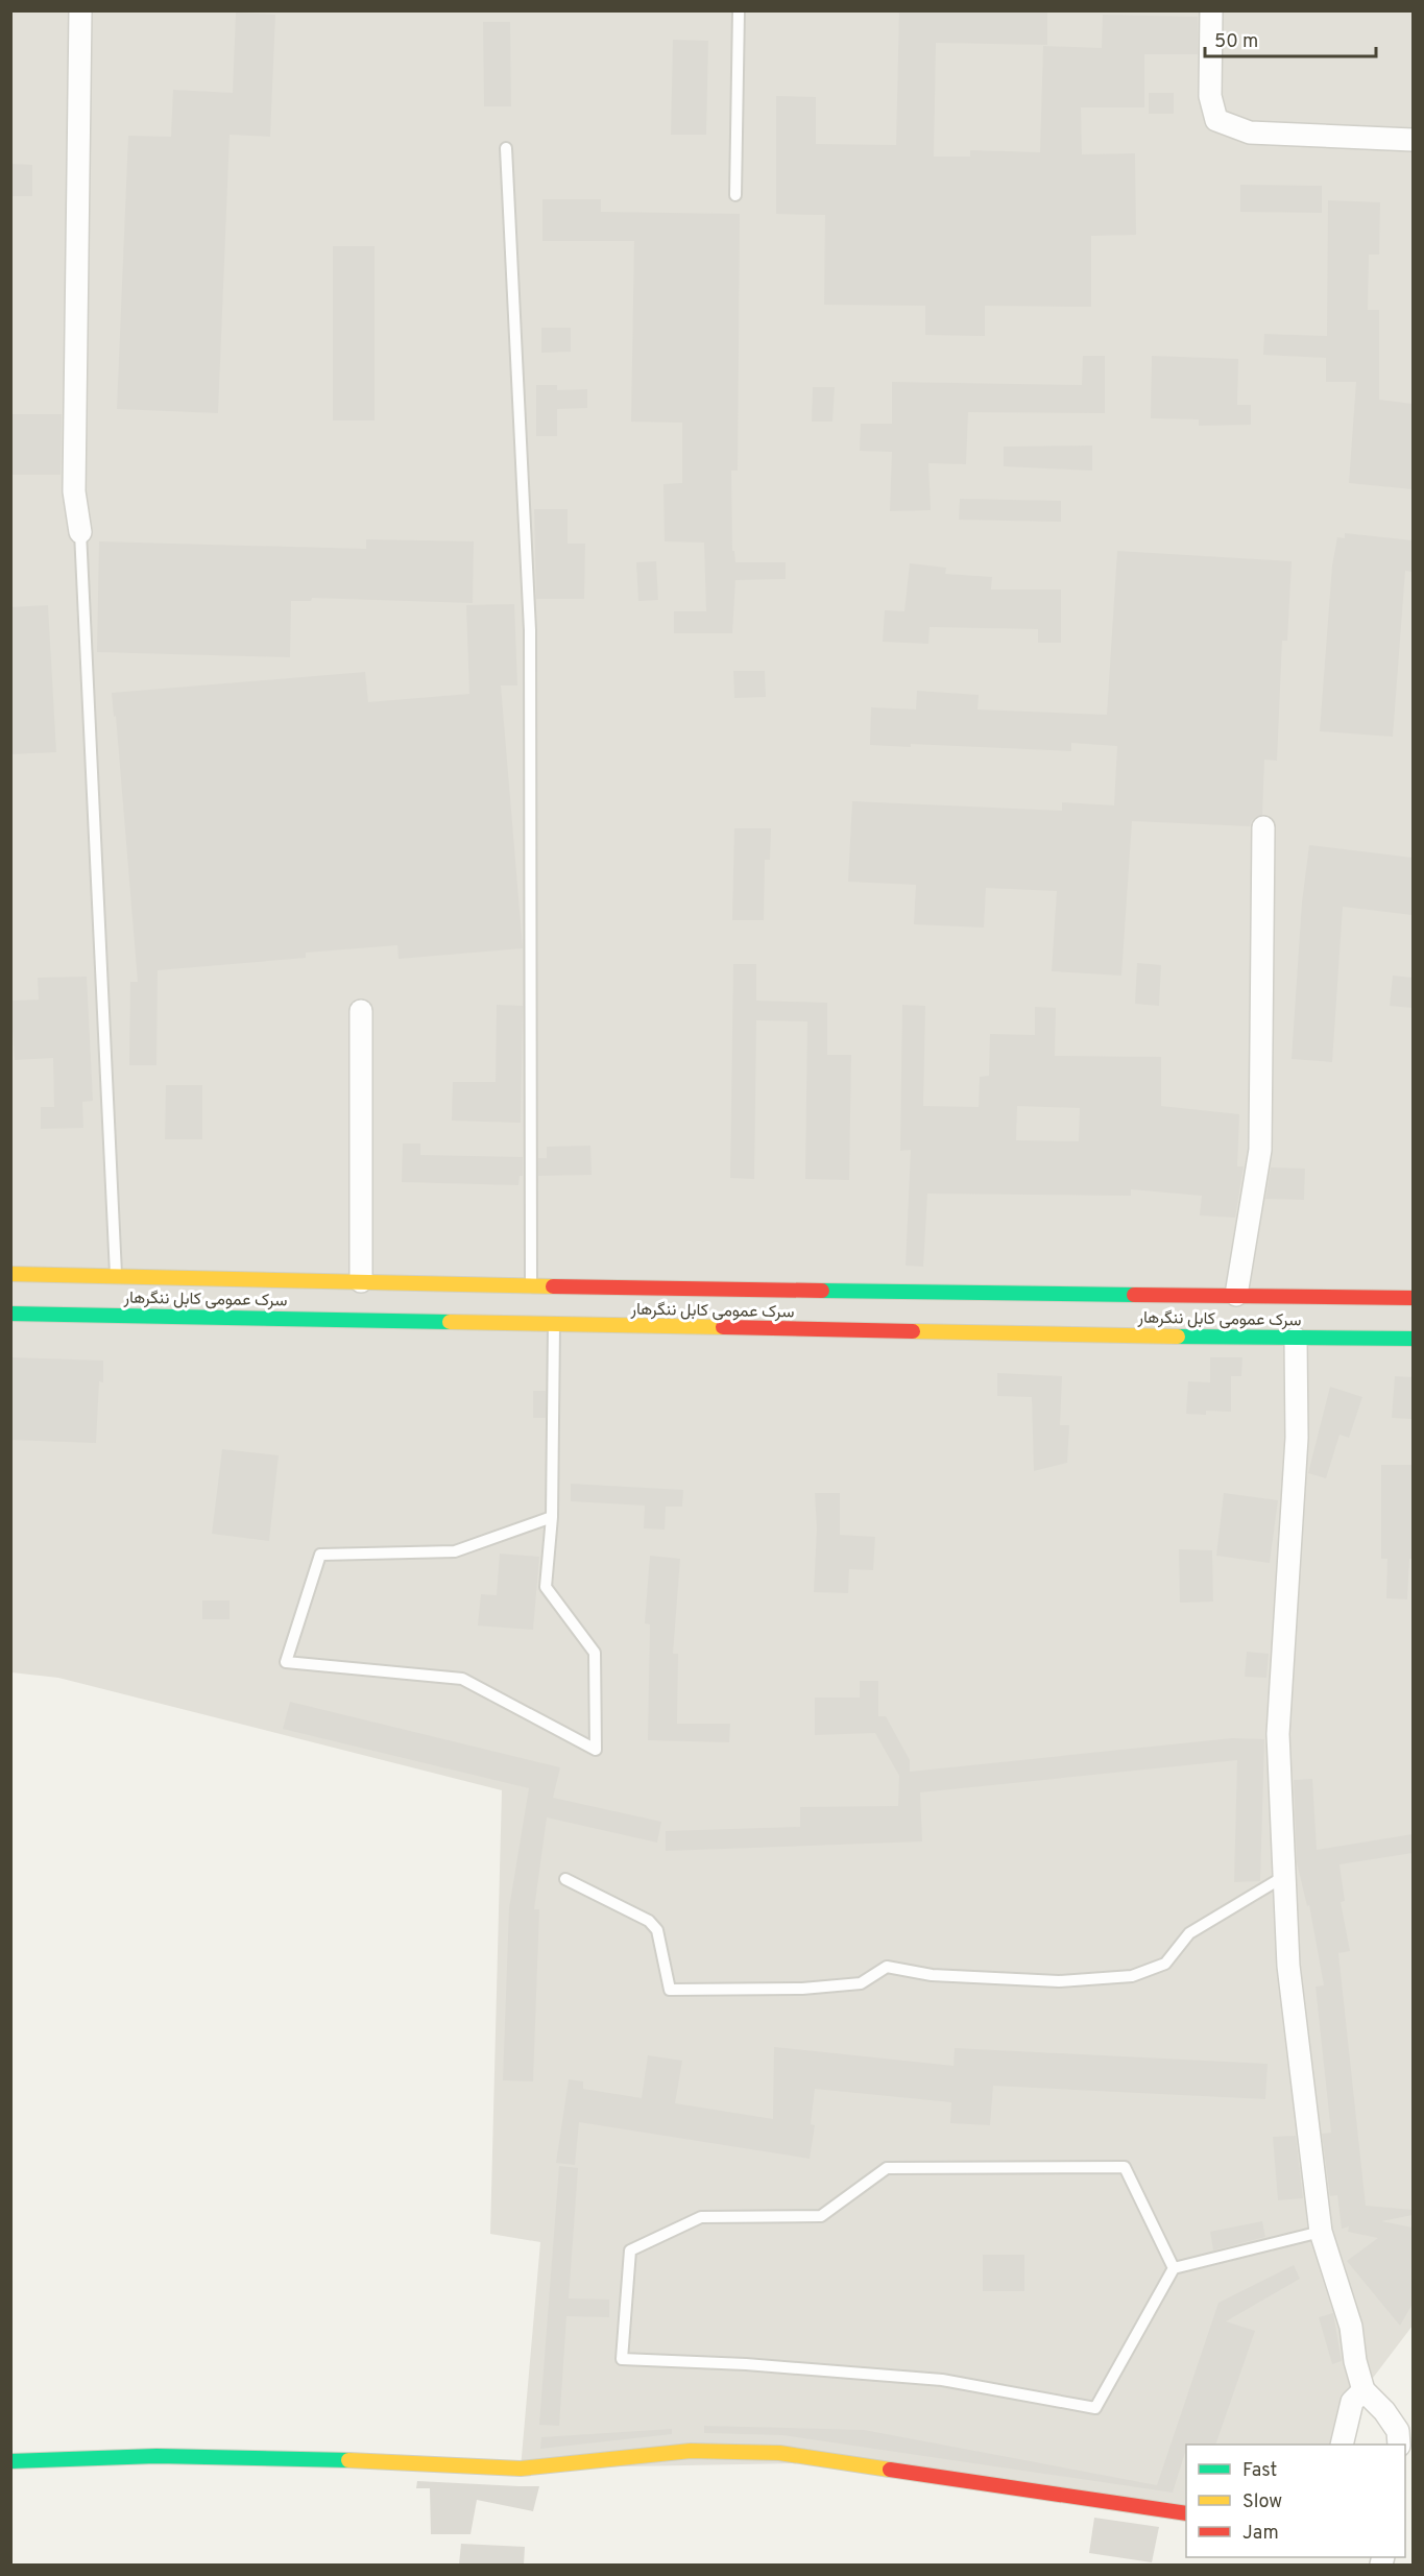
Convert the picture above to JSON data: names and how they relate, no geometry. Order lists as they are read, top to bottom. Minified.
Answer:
{"streets":{"main road":["سرک عمومی کابل ننگرهار"]},"legend":["Fast","Slow","Jam"],"scale_bar":"50 m"}
